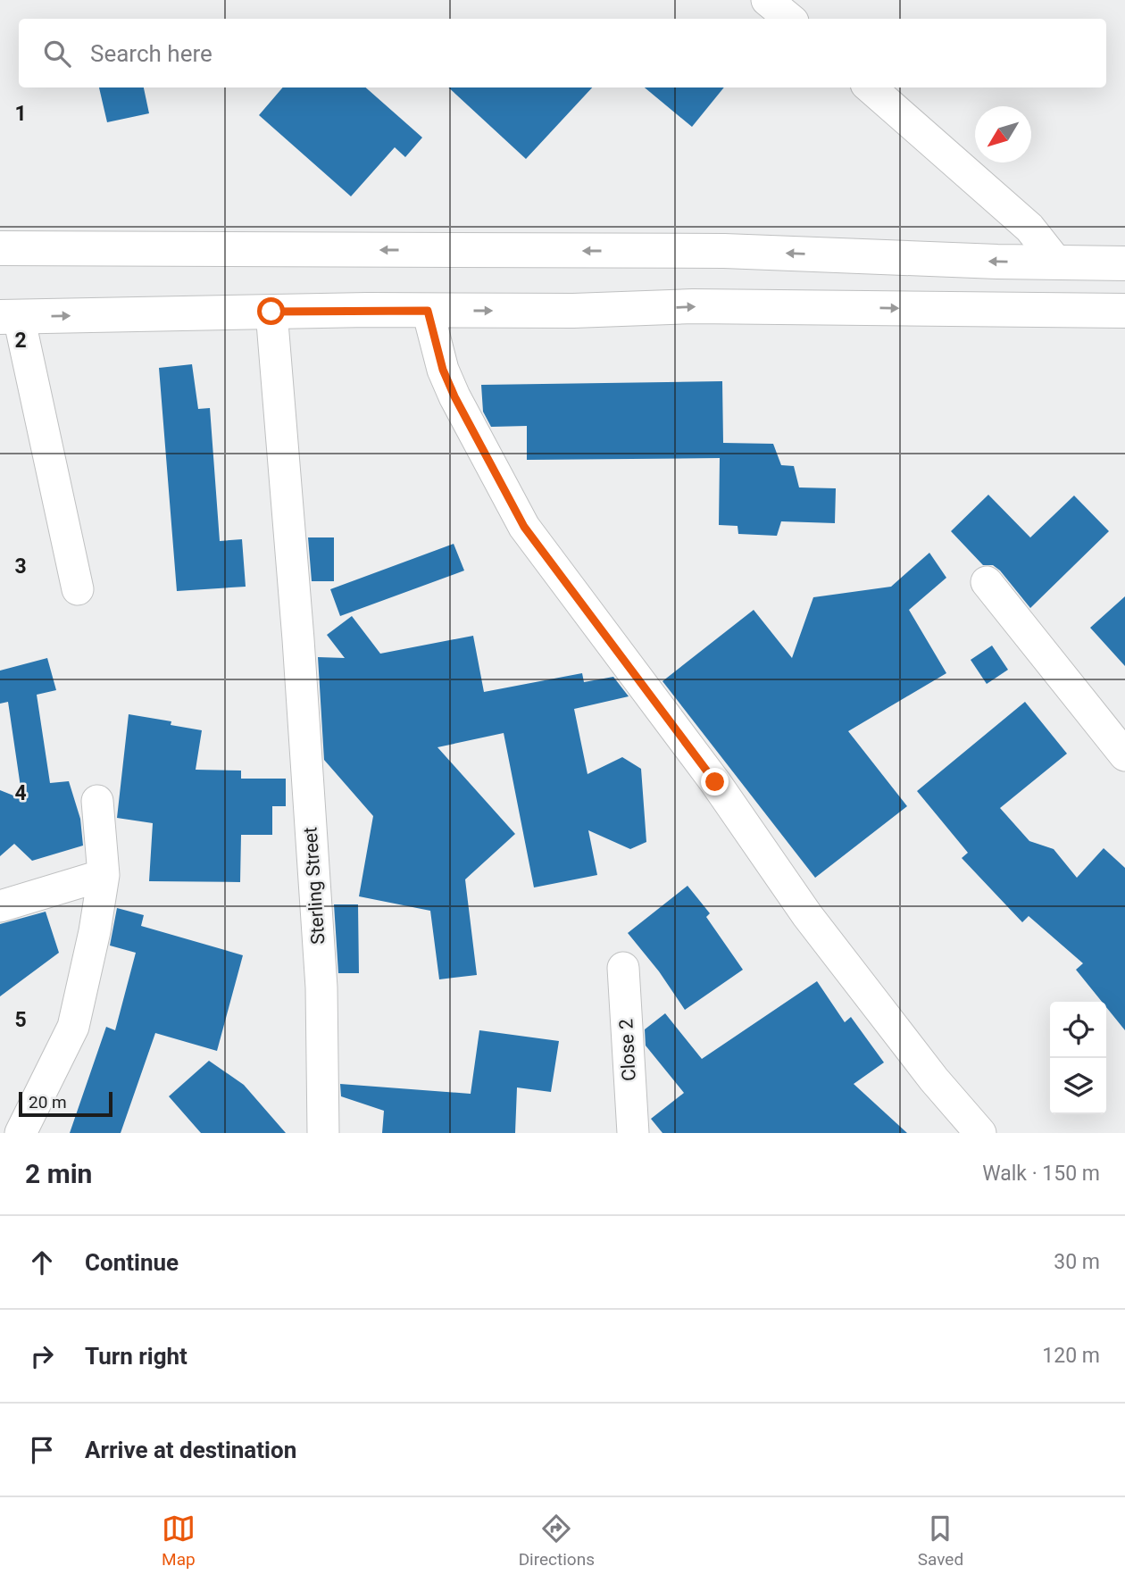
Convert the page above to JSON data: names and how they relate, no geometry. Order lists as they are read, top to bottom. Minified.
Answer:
{"streets":{"street":["Sterling Street","Close 2"]},"scale_bar":"20 m","north":"bottom left","page":{"search":"Search here","scale":"20 m","heading":["2 min","Walk · 150 m"],"list":[["Continue","30 m"],["Turn right","120 m"],"Arrive at destination"],"nav":["Map","Directions","Saved"]},"grid":{"rows":["1","2","3","4","5"]}}
